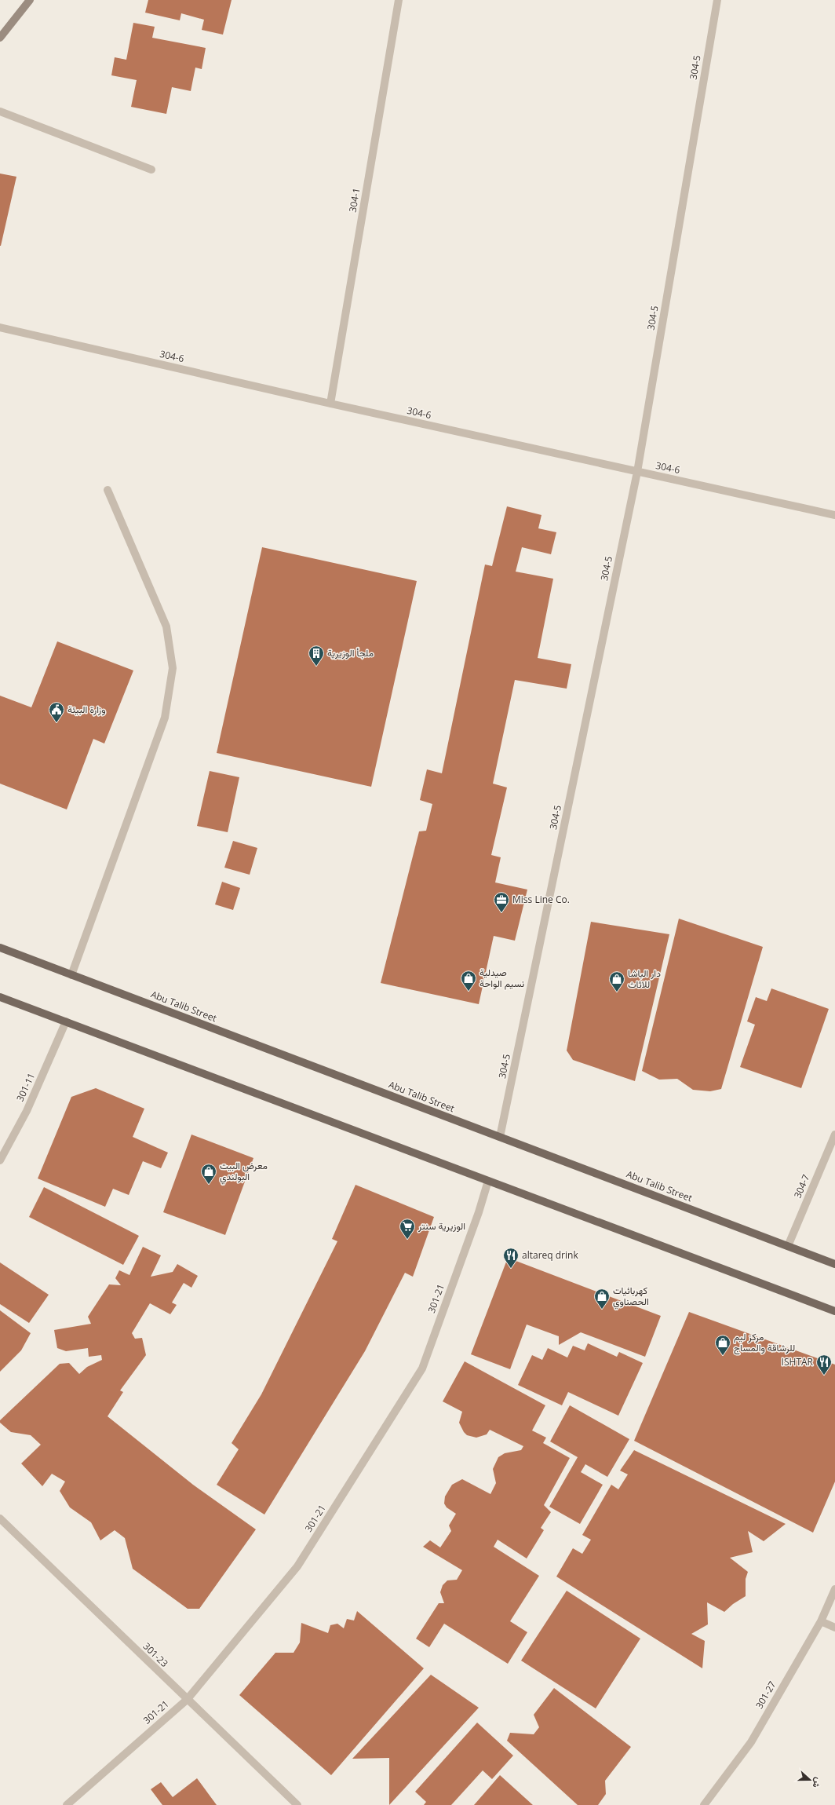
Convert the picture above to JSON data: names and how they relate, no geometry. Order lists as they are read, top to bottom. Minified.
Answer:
{"streets":{"main road":["Abu Talib Street"],"street":["304-5","304-1","304-6","301-11","304-7","301-21","301-23","301-27"]},"crossings":[["304-5","304-6"],["304-5","Abu Talib Street"],["304-1","304-6"],["Abu Talib Street","304-7"],["301-21","301-23"]],"places":{"building":["ملجأ الوزيرية"],"public building":["وزارة البيئة"],"office":["Miss Line Co."],"shop":["صيدلية نسيم الواحة","دار الباشا للاثاث","معرض البيت البولندي","كهربائيات الحصناوي","مركز ليم للرشاقة والمساج"],"supermarket":["الوزيرية سنتر"],"restaurant":["altareq drink","ISHTAR"]},"north":"right"}
